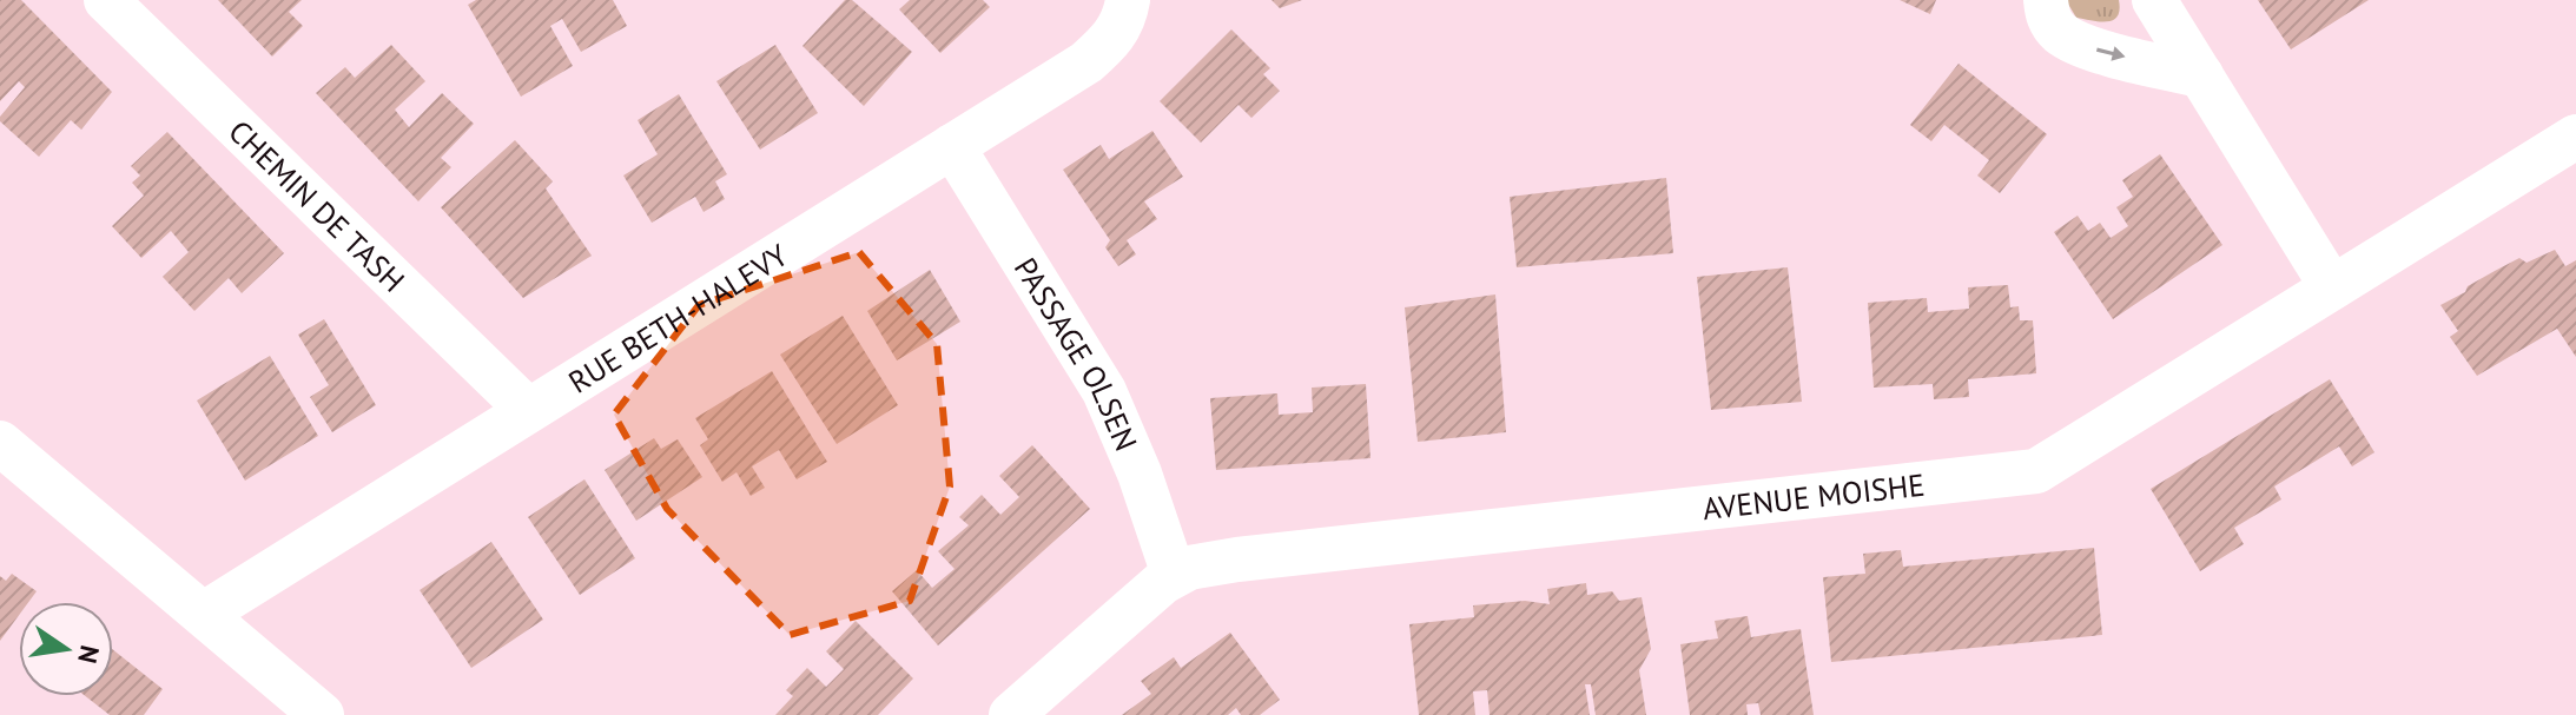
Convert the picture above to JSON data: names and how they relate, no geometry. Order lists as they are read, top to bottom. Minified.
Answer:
{"streets":{"street":["CHEMIN DE TASH","RUE BETH-HALEVY","PASSAGE OLSEN","AVENUE MOISHE"]},"crossings":[["CHEMIN DE TASH","RUE BETH-HALEVY"],["RUE BETH-HALEVY","PASSAGE OLSEN"],["PASSAGE OLSEN","AVENUE MOISHE"]],"north":"right"}
